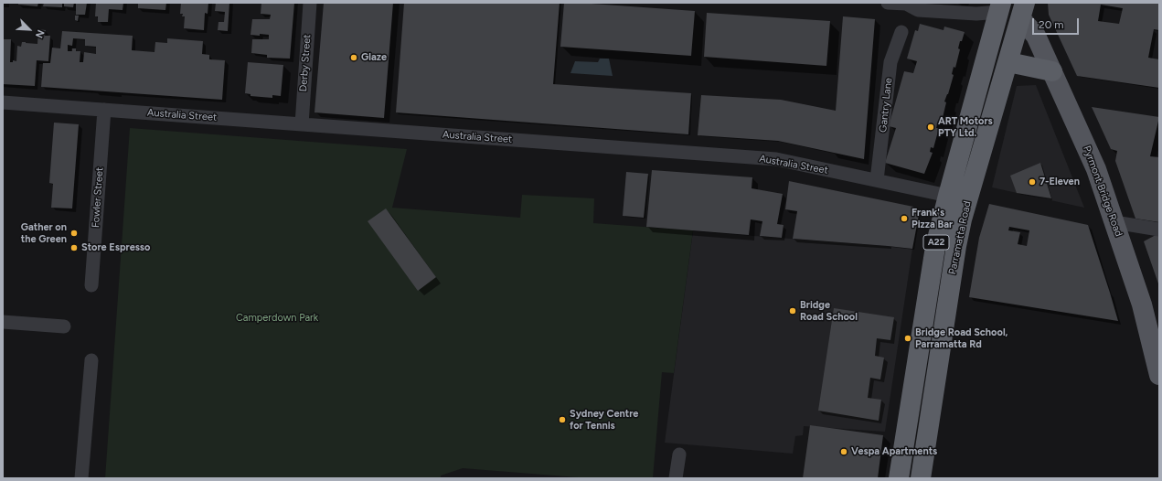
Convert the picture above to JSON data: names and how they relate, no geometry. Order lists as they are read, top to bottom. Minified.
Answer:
{"streets":{"highway":["Parramatta Road","A22"],"main road":["Pyrmont Bridge Road"],"street":["Derby Street","Gantry Lane","Australia Street","Fowler Street"]},"crossings":[["Derby Street","Australia Street"],["Gantry Lane","Australia Street"],["Australia Street","Fowler Street"],["Australia Street","Parramatta Road"],["Pyrmont Bridge Road","Parramatta Road"]],"parks":["Camperdown Park"],"places":["Glaze","ART Motors PTY Ltd.","7-Eleven","Frank's Pizza Bar","Gather on the Green","Store Espresso","Bridge Road School","Bridge Road School, Parramatta Rd","Sydney Centre for Tennis","Vespa Apartments"],"scale_bar":"20 m","north":"bottom right"}
